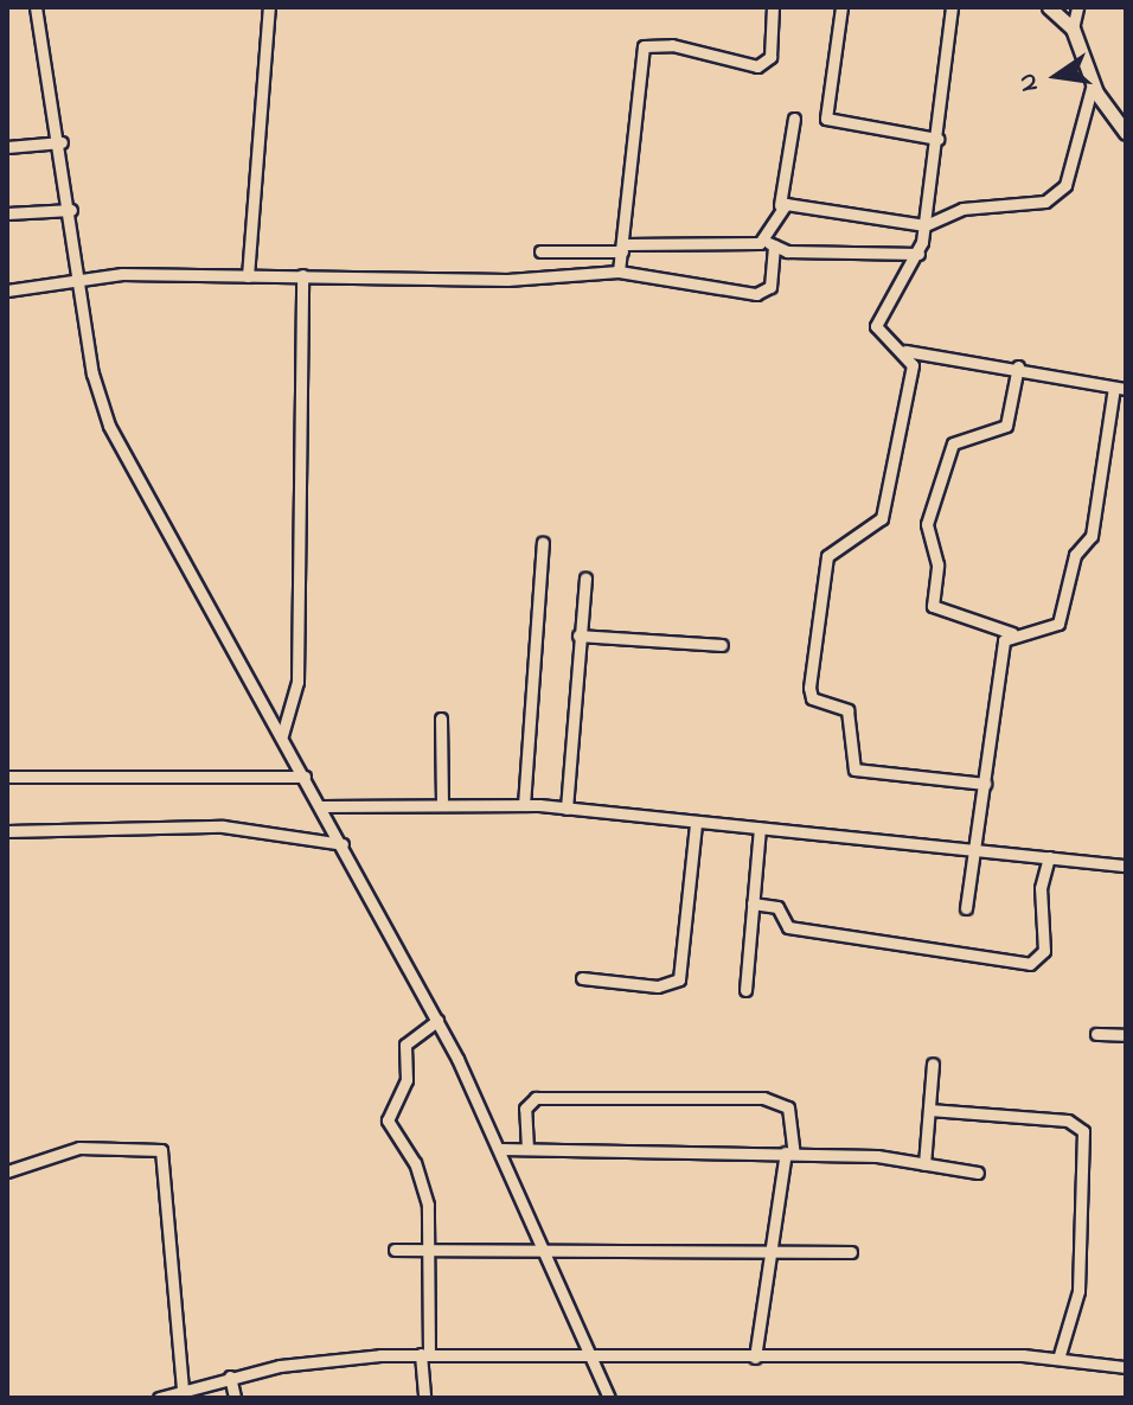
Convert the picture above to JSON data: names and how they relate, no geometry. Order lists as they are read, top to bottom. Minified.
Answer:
{"north":"left"}
